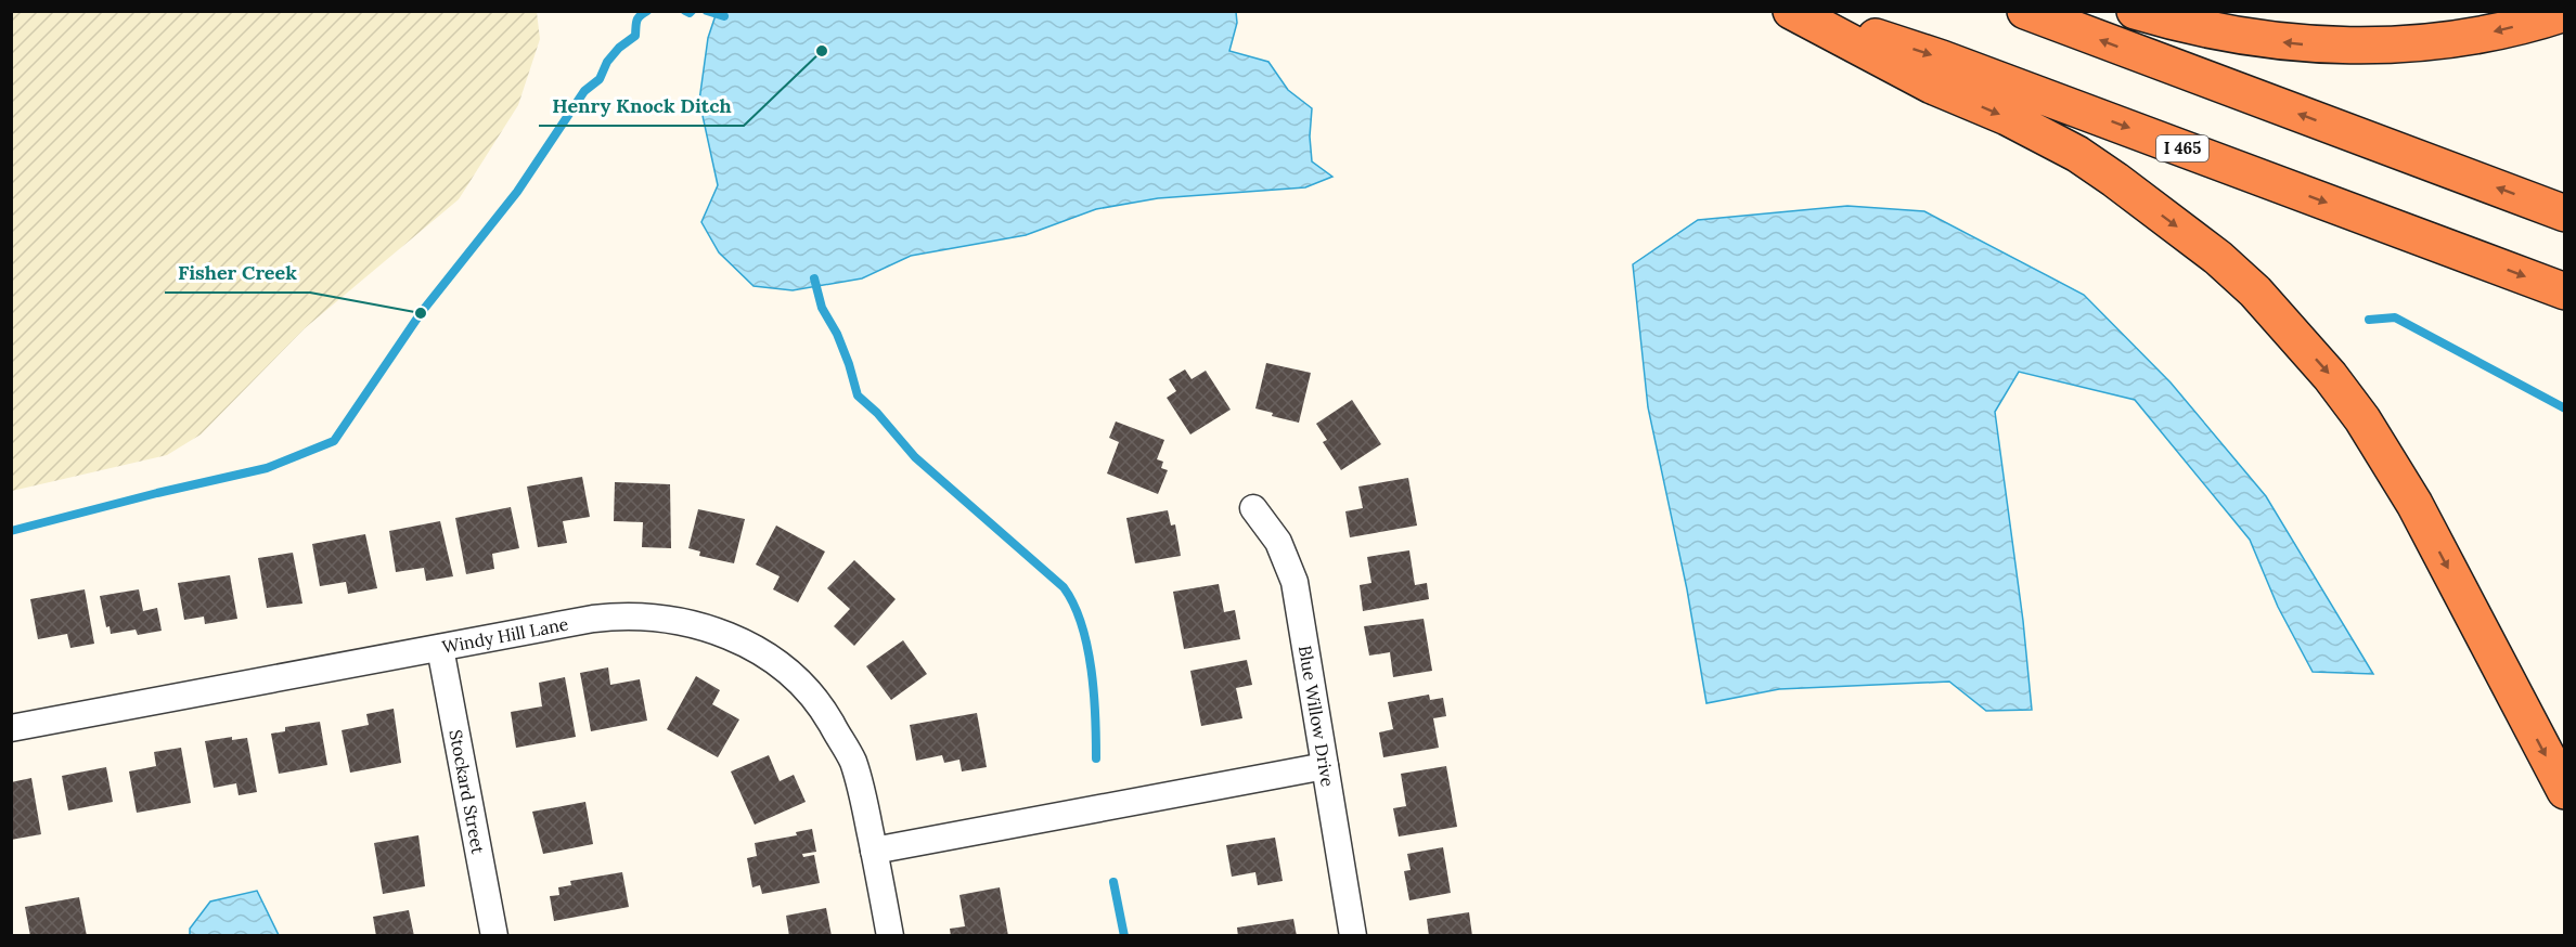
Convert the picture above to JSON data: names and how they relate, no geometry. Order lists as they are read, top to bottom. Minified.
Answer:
{"streets":{"highway":["I 465"],"street":["Windy Hill Lane","Blue Willow Drive","Stockard Street"]},"crossings":[["Windy Hill Lane","Stockard Street"]],"places":["Henry Knock Ditch","Fisher Creek"]}
